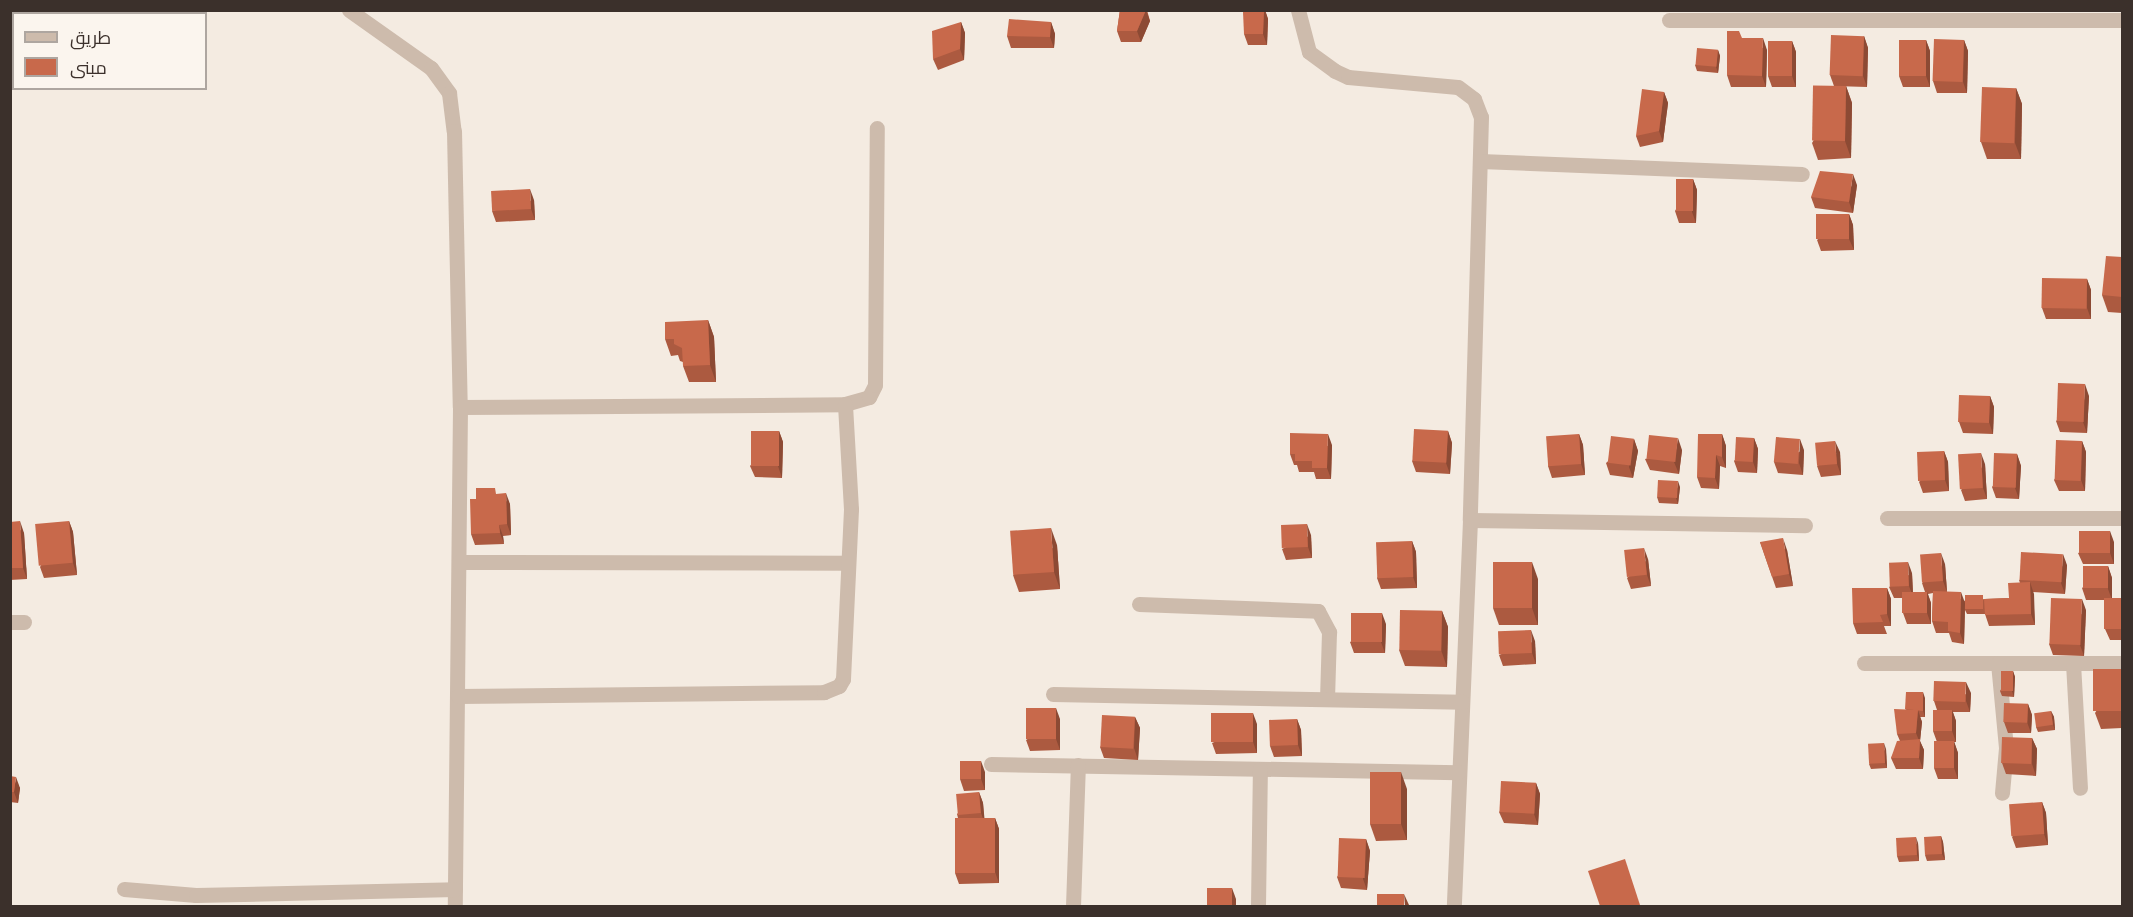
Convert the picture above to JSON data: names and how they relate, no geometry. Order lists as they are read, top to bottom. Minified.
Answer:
{"legend":["طريق","مبنى"]}
